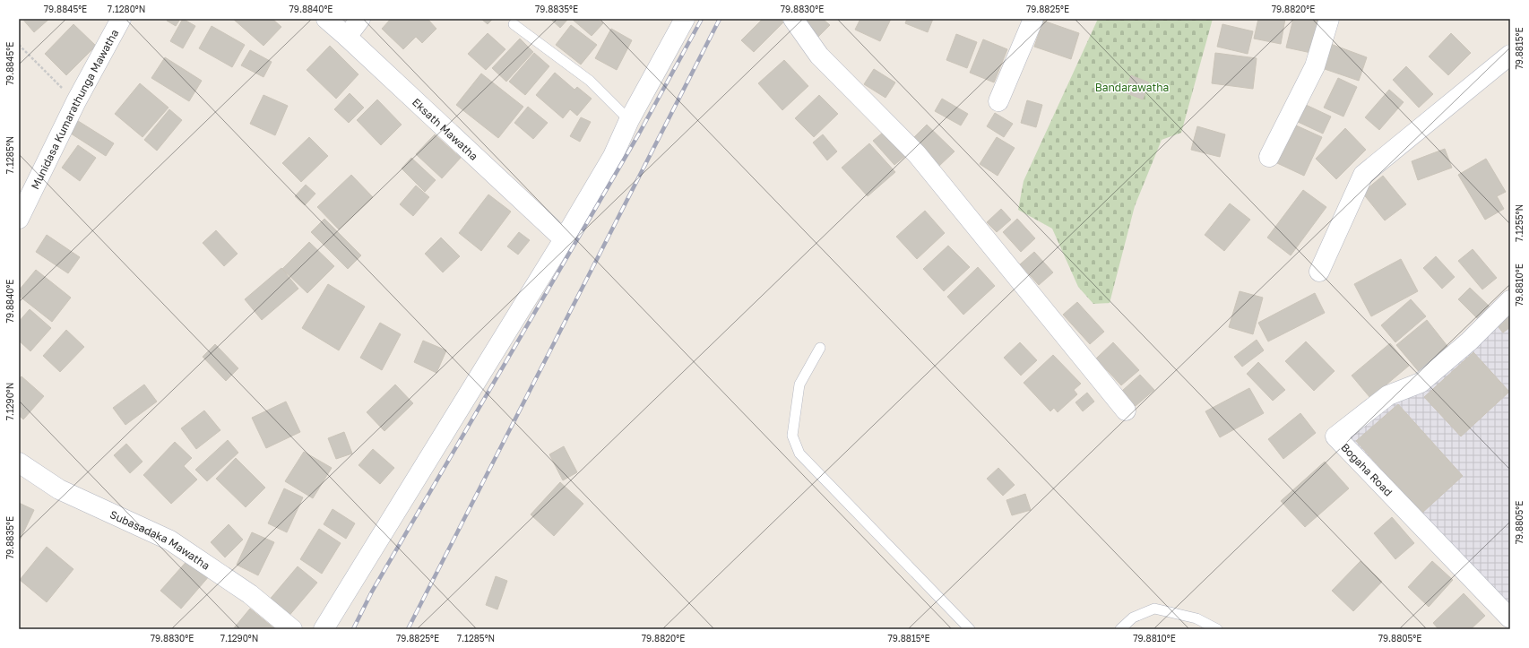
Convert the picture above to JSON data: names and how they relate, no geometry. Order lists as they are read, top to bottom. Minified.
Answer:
{"streets":{"street":["Munidasa Kumarathunga Mawatha","Eksath Mawatha","Bogaha Road","Subasadaka Mawatha"]},"parks":["Bandarawatha"],"coordinates":["79.8845°E","7.1280°N","79.8840°E","79.8835°E","79.8830°E","79.8825°E","79.8820°E","79.8815°E","7.1285°N","7.1255°N","79.8810°E","7.1290°N","79.8805°E"]}
